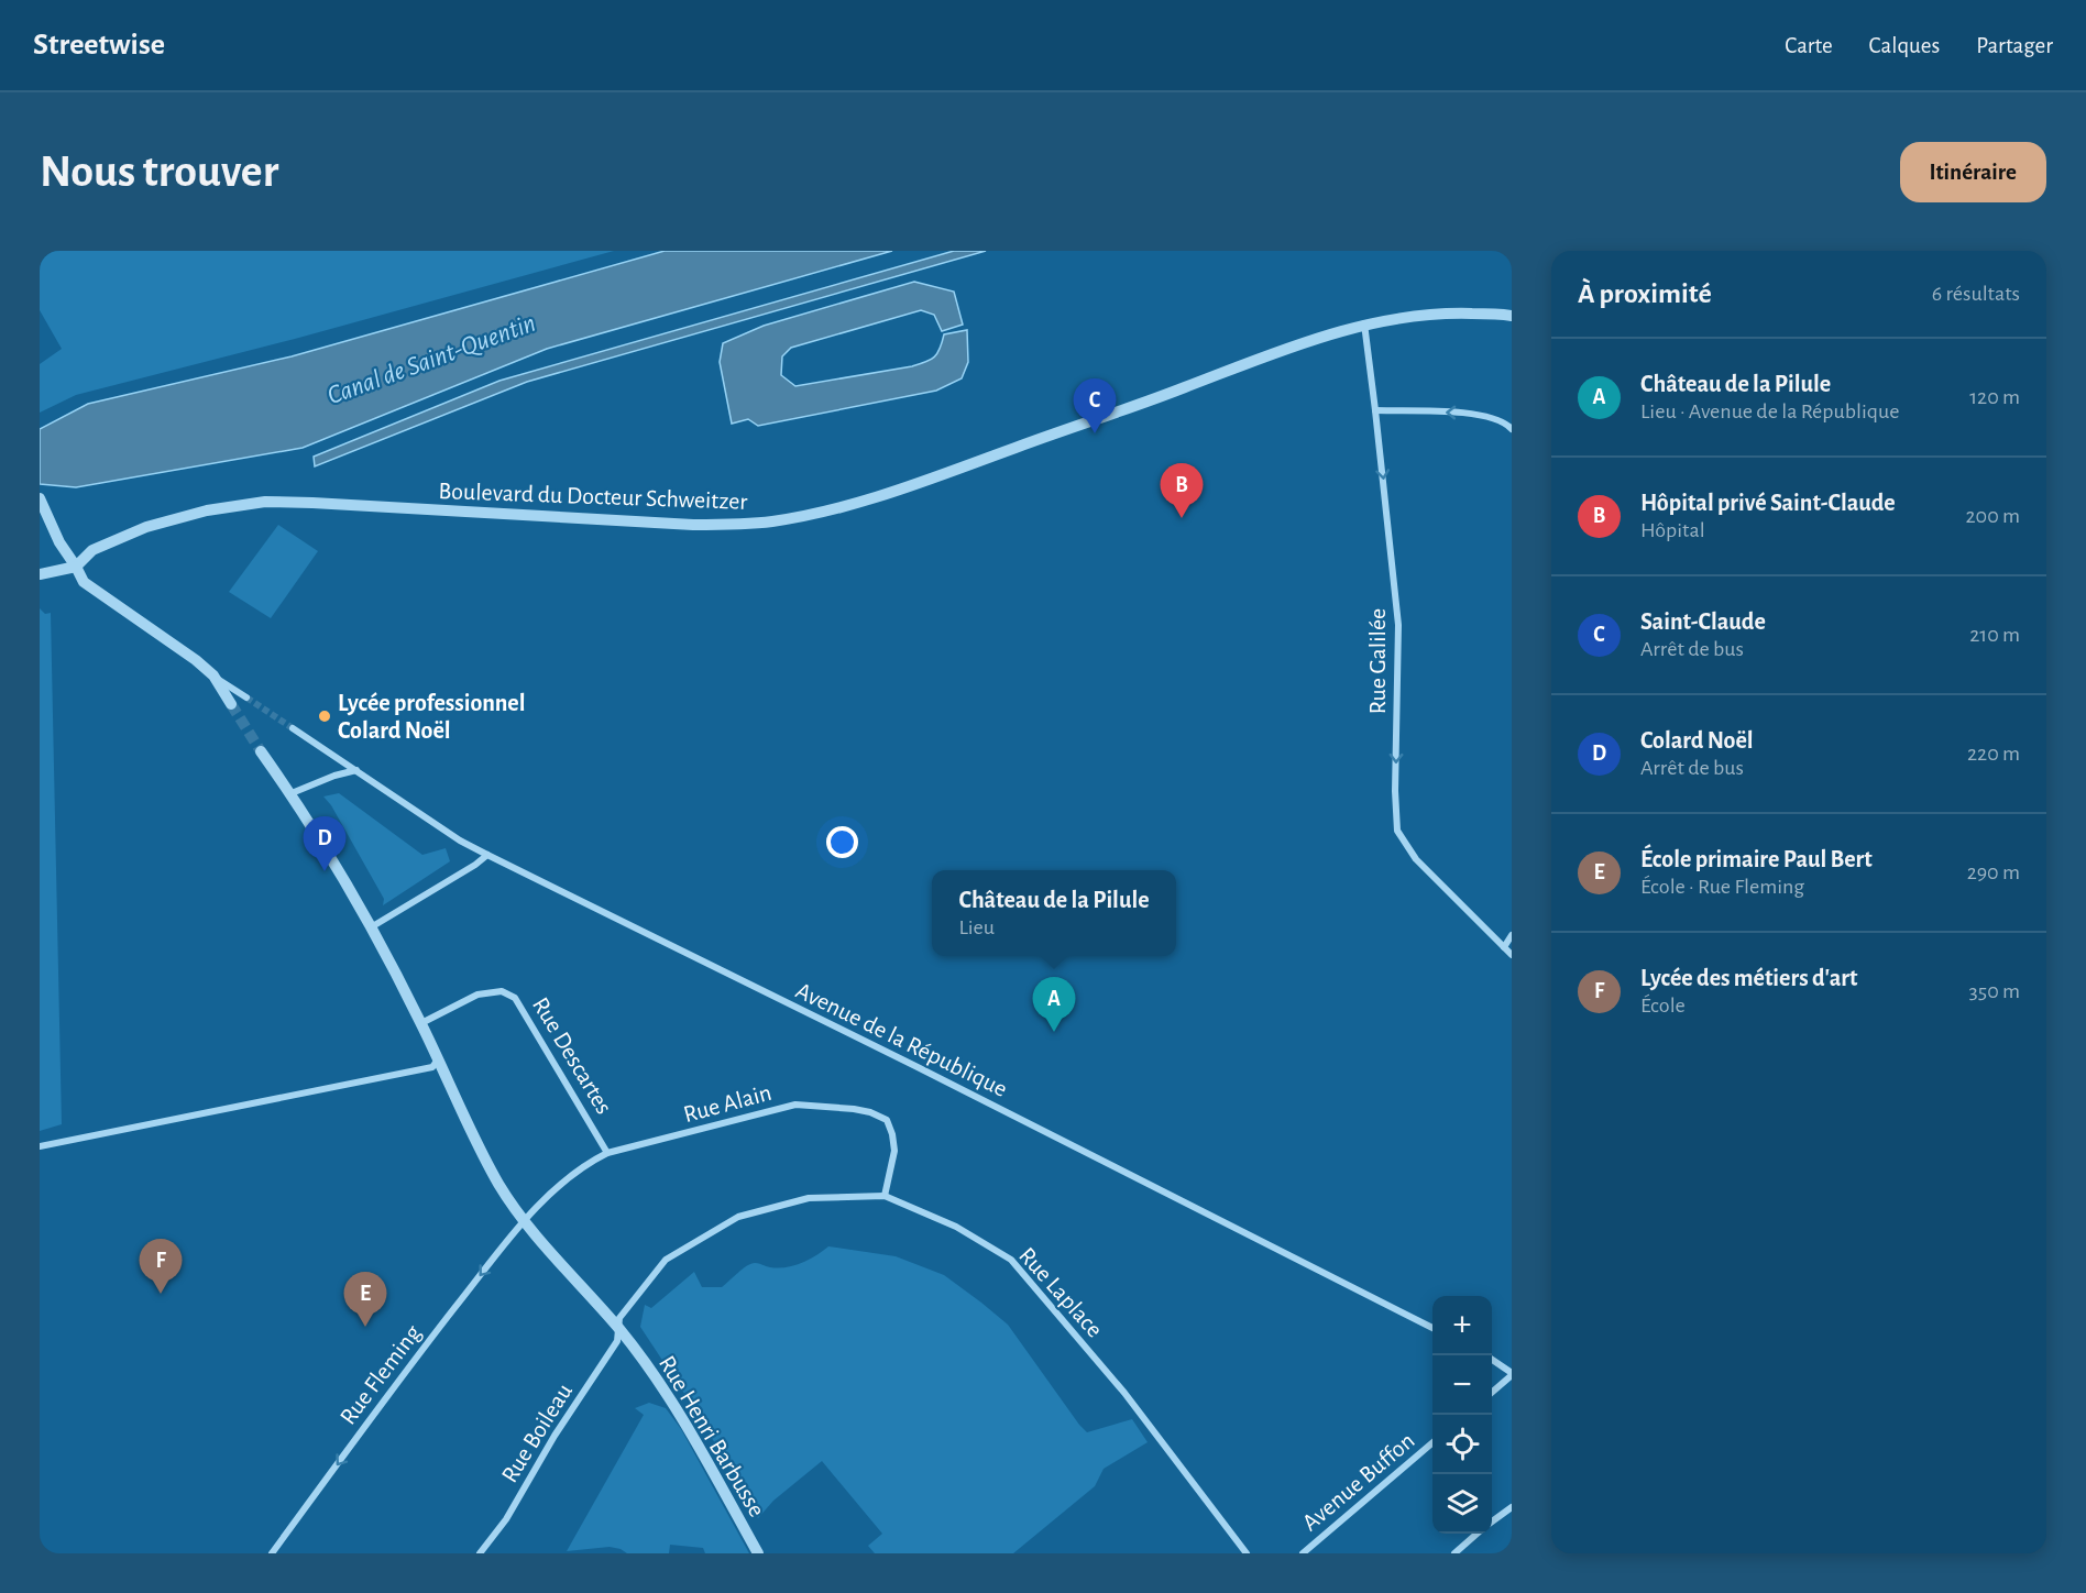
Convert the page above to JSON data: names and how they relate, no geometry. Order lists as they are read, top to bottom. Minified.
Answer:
{"streets":{"street":["Boulevard du Docteur Schweitzer","Rue Galilée","Avenue de la République","Rue Descartes","Rue Alain","Rue Laplace","Rue Fleming","Rue Boileau","Rue Henri Barbusse","Avenue Buffon"]},"crossings":[["Boulevard du Docteur Schweitzer","Rue Galilée"],["Rue Descartes","Rue Alain"],["Rue Descartes","Rue Henri Barbusse"],["Rue Alain","Rue Laplace"],["Rue Alain","Rue Fleming"],["Rue Alain","Rue Henri Barbusse"],["Rue Laplace","Rue Boileau"],["Rue Laplace","Rue Henri Barbusse"],["Rue Fleming","Rue Henri Barbusse"],["Rue Boileau","Rue Henri Barbusse"]],"one_way":["Rue Galilée","Rue Fleming"],"water":["Canal de Saint-Quentin"],"places":["Lycée professionnel Colard Noël"],"page":{"header":"Streetwise","nav":["Carte","Calques","Partager"],"buttons":"Itinéraire","title":"Nous trouver","heading":["À proximité","6 résultats"],"list":[{"mark":"A","name":"Château de la Pilule","note":"Lieu · Avenue de la République","value":"120 m"},{"mark":"B","name":"Hôpital privé Saint-Claude","note":"Hôpital","value":"200 m"},{"mark":"C","name":"Saint-Claude","note":"Arrêt de bus","value":"210 m"},{"mark":"D","name":"Colard Noël","note":"Arrêt de bus","value":"220 m"},{"mark":"E","name":"École primaire Paul Bert","note":"École · Rue Fleming","value":"290 m"},{"mark":"F","name":"Lycée des métiers d'art","note":"École","value":"350 m"}],"pins":["C","B","D","A","F","E"],"popup":["Château de la Pilule","Lieu"],"map_buttons":["+","−"]}}
